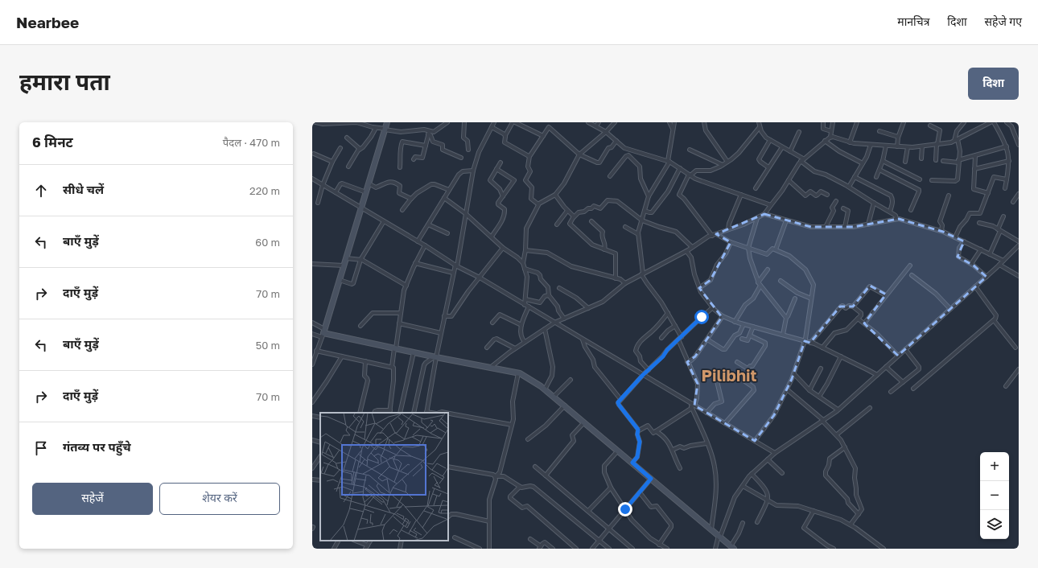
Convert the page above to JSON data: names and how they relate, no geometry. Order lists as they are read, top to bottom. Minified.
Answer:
{"districts":["Pilibhit"],"page":{"header":"Nearbee","nav":["मानचित्र","दिशा","सहेजे गए"],"buttons":["दिशा",["सहेजें","शेयर करें"]],"title":"हमारा पता","heading":["6 मिनट","पैदल · 470 m"],"list":[["सीधे चलें","220 m"],["बाएँ मुड़ें","60 m"],["दाएँ मुड़ें","70 m"],["बाएँ मुड़ें","50 m"],["दाएँ मुड़ें","70 m"],"गंतव्य पर पहुँचे"],"map_buttons":["+","−"]}}
